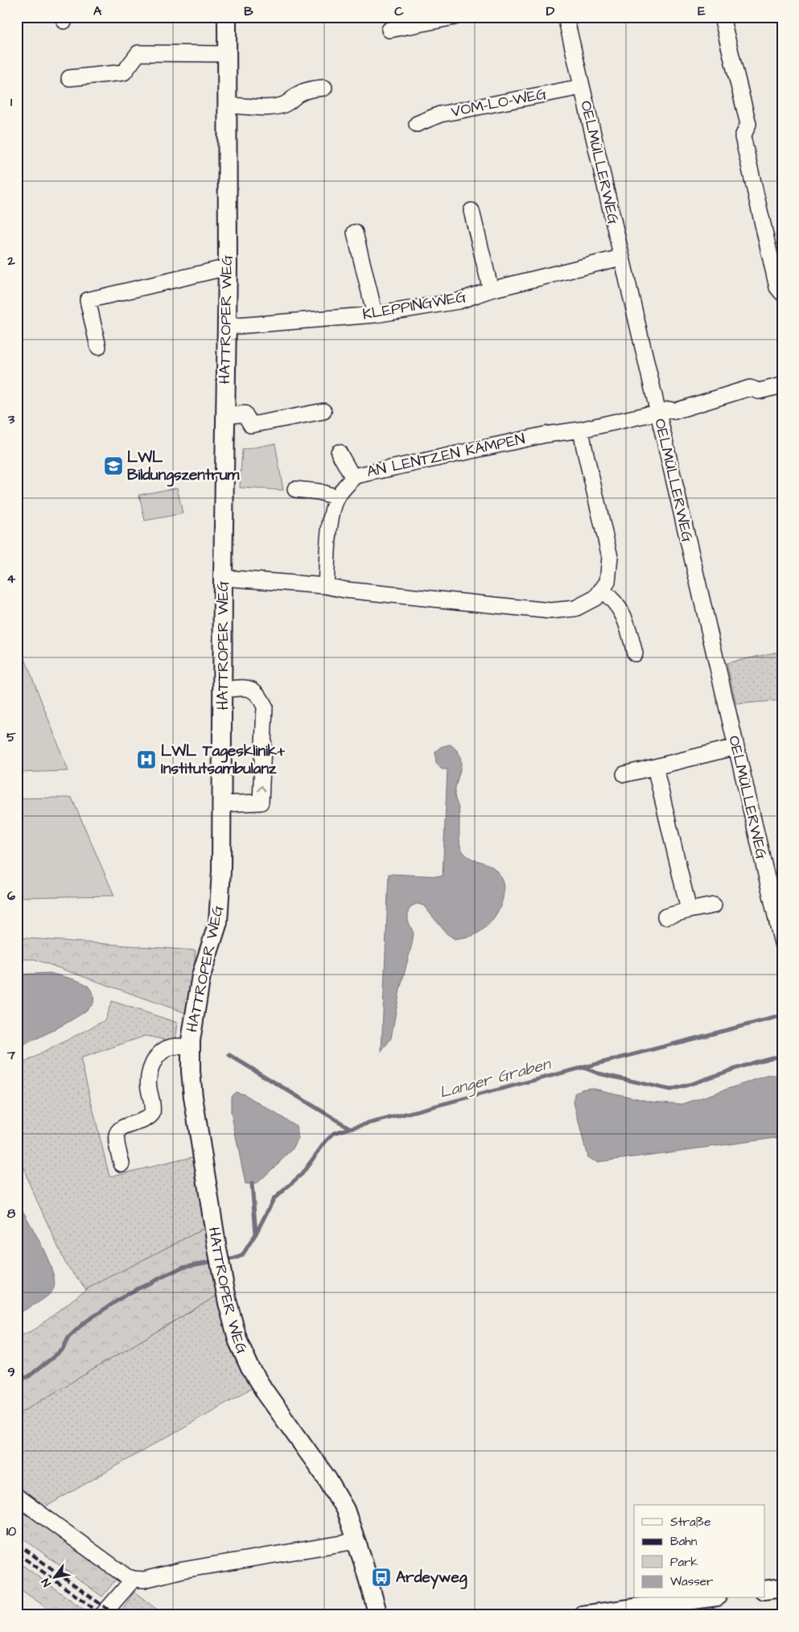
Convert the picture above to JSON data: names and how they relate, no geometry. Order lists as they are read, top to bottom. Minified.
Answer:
{"streets":{"main road":["HATTROPER WEG"],"street":["VOM-LO-WEG","OELMÜLLERWEG","KLEPPINGWEG","AN LENTZEN KÄMPEN"]},"crossings":[["VOM-LO-WEG","OELMÜLLERWEG"],["OELMÜLLERWEG","KLEPPINGWEG"],["OELMÜLLERWEG","AN LENTZEN KÄMPEN"],["KLEPPINGWEG","HATTROPER WEG"]],"water":["Langer Graben"],"places":{"school or university":["LWL Bildungszentrum"],"hospital":["LWL Tagesklinik+ Institutsambulanz"],"bus stop":["Ardeyweg"]},"legend":["Straße","Bahn","Park","Wasser"],"north":"bottom left","grid":{"columns":["A","B","C","D","E"],"rows":["1","2","3","4","5","6","7","8","9","10"]}}
